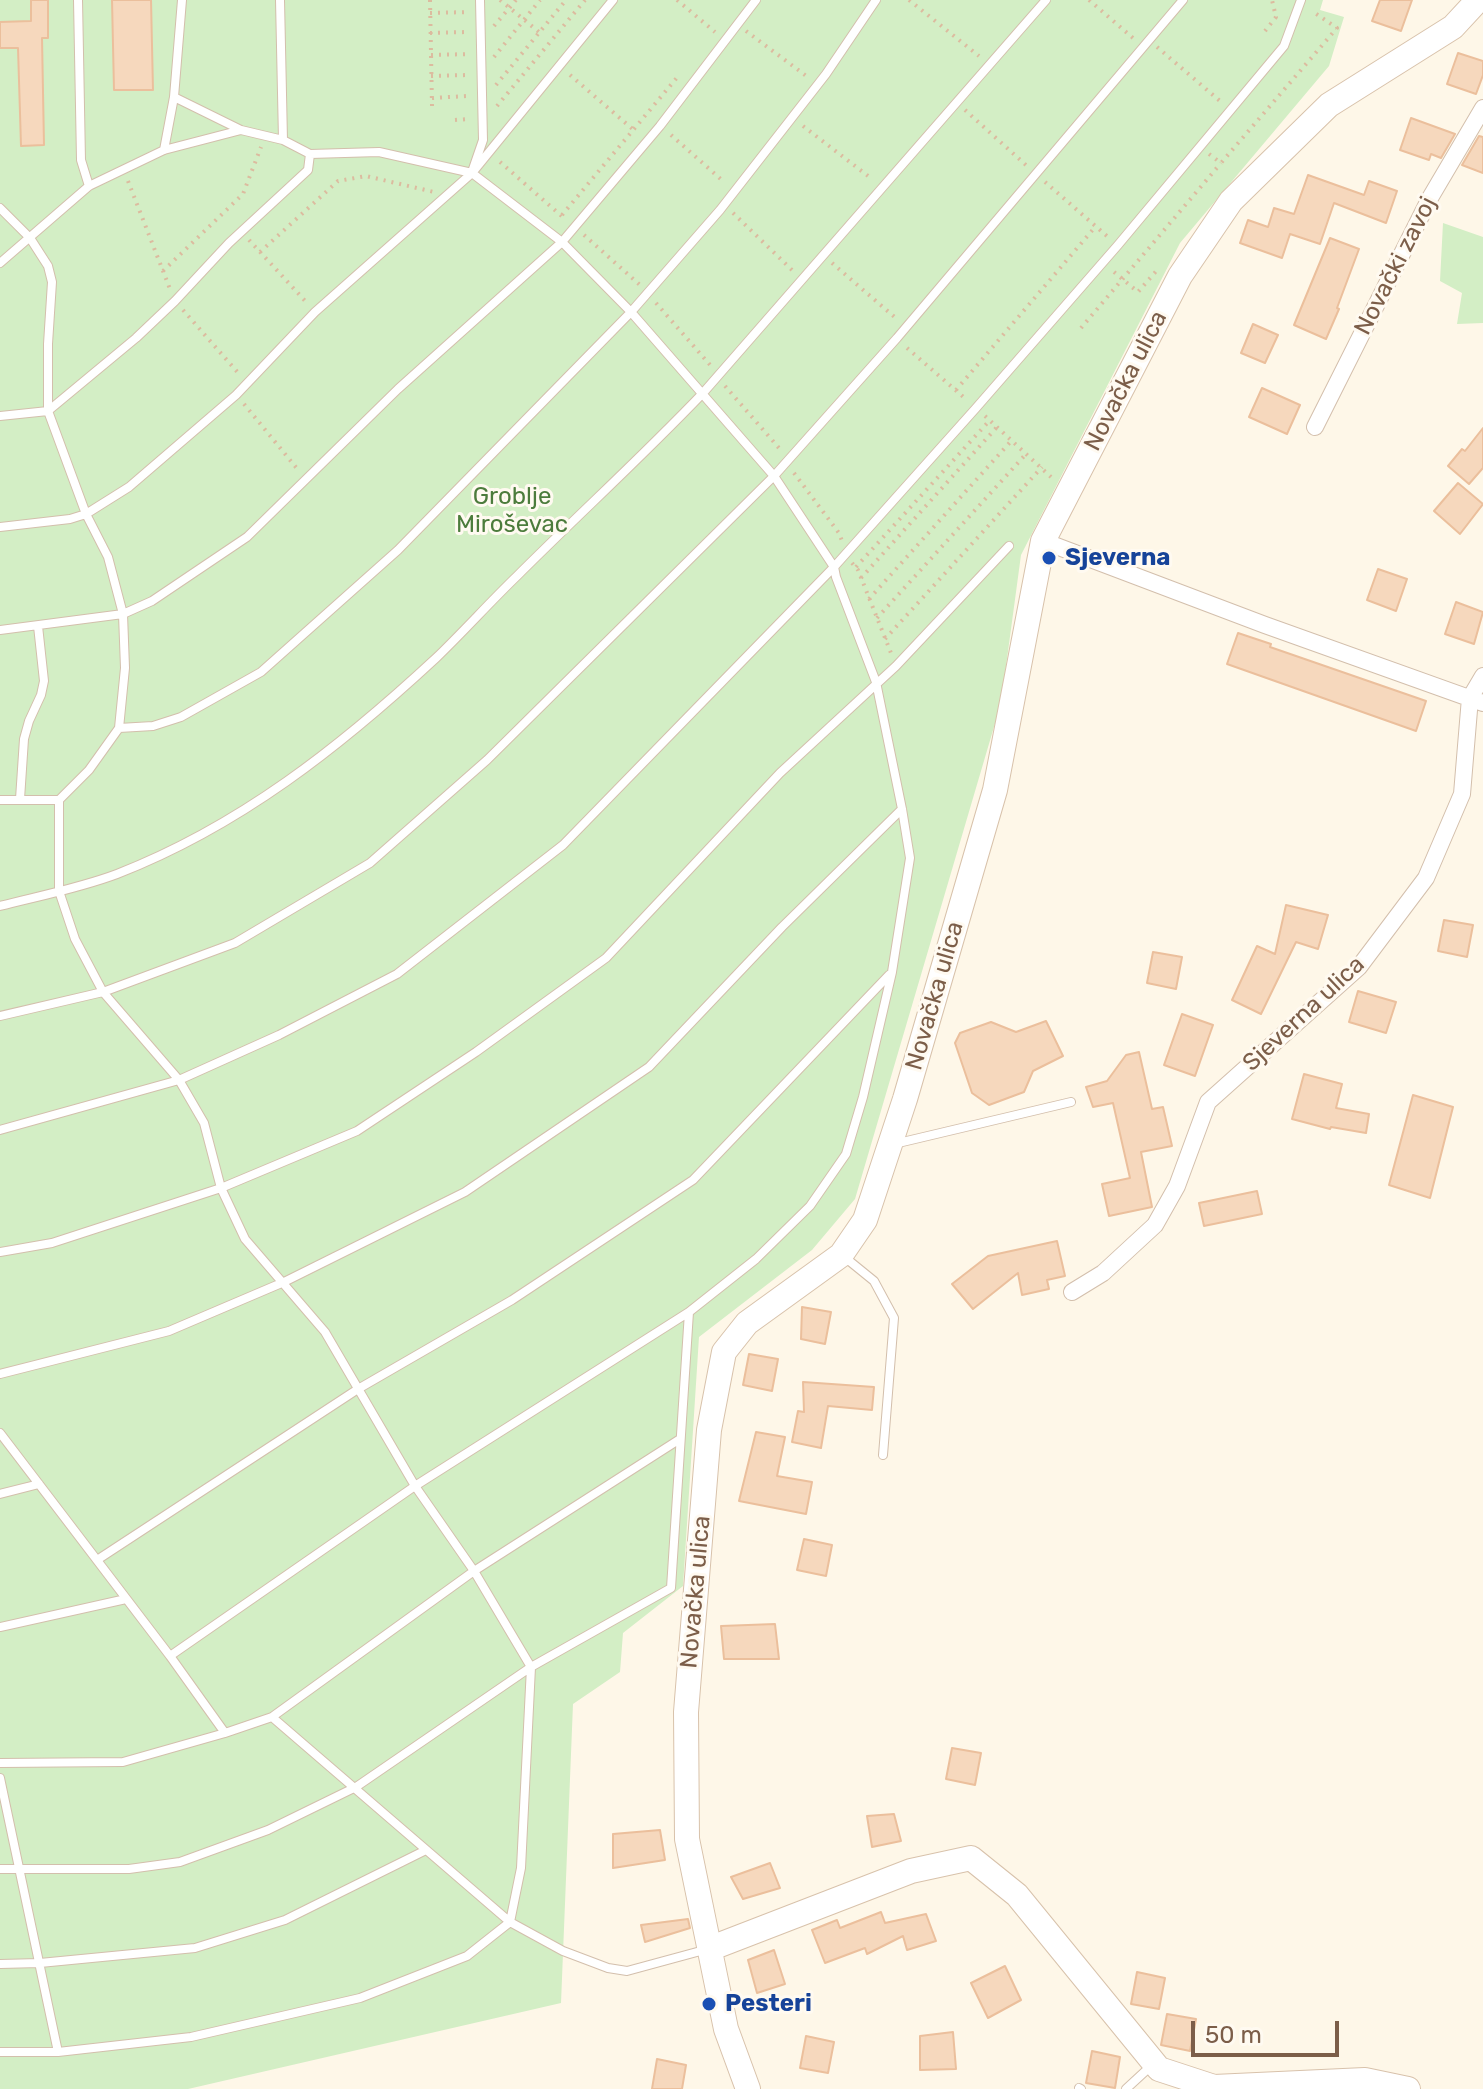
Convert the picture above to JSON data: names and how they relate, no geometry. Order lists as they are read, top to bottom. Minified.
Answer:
{"streets":{"street":["Novački zavoj","Novačka ulica","Sjeverna ulica"]},"parks":["Groblje Miroševac"],"places":["Sjeverna","Pesteri"],"scale_bar":"50 m"}
